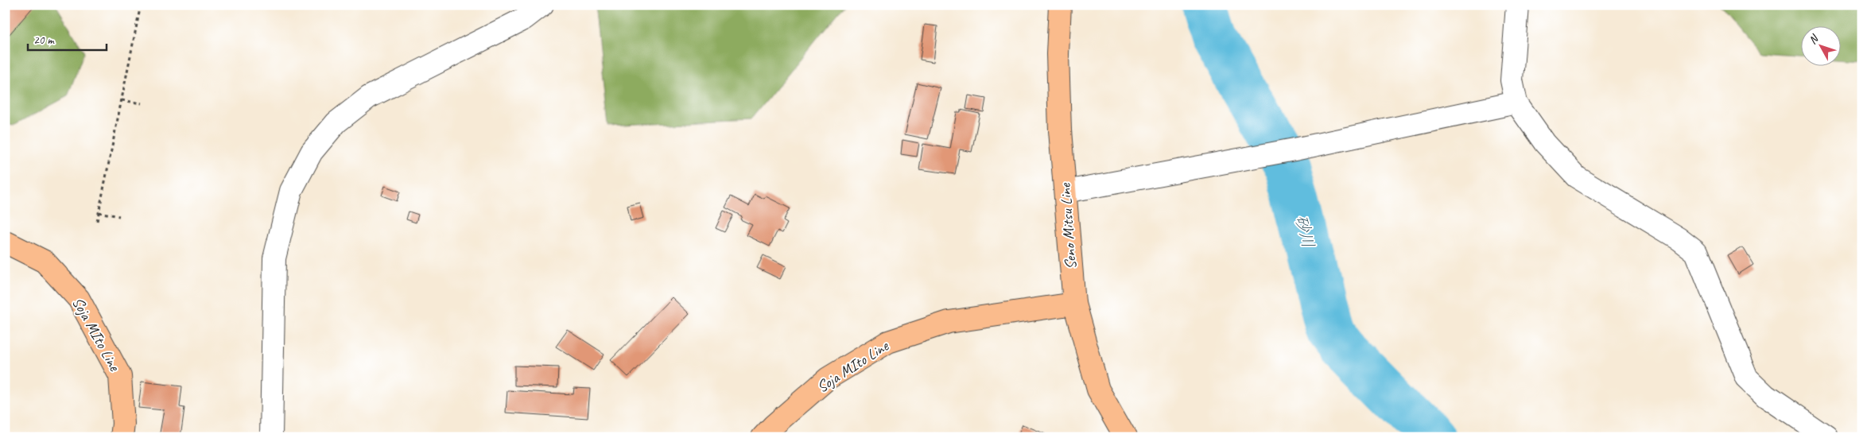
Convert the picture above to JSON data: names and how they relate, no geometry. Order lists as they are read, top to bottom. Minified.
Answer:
{"streets":{"main road":["Seno Mitsu Line","Soja MIto Line"]},"crossings":[["Seno Mitsu Line","Soja MIto Line"]],"water":["砂川"],"scale_bar":"20 m","north":"top left"}
